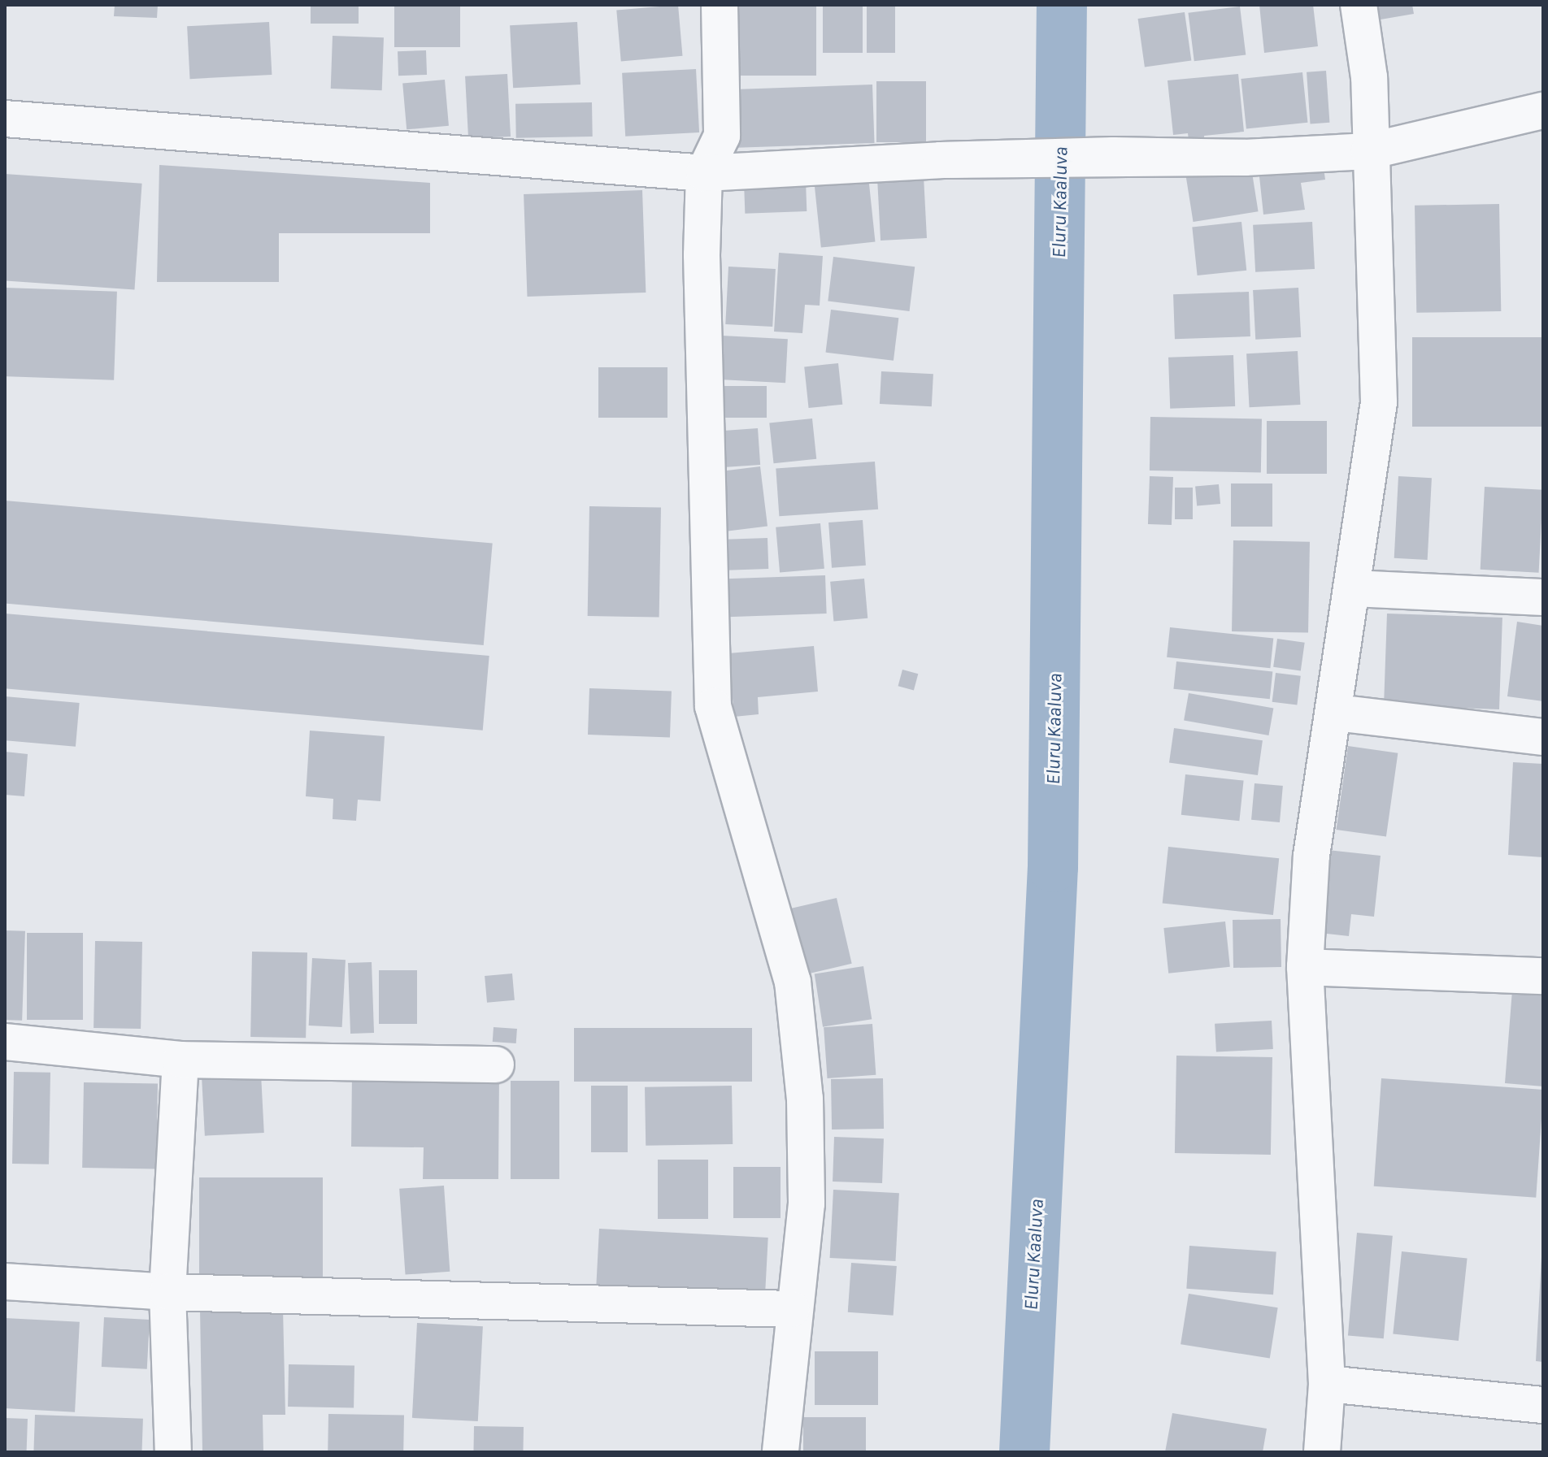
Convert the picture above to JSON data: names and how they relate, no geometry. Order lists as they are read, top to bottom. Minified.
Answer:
{"water":["Eluru Kaaluva"]}
